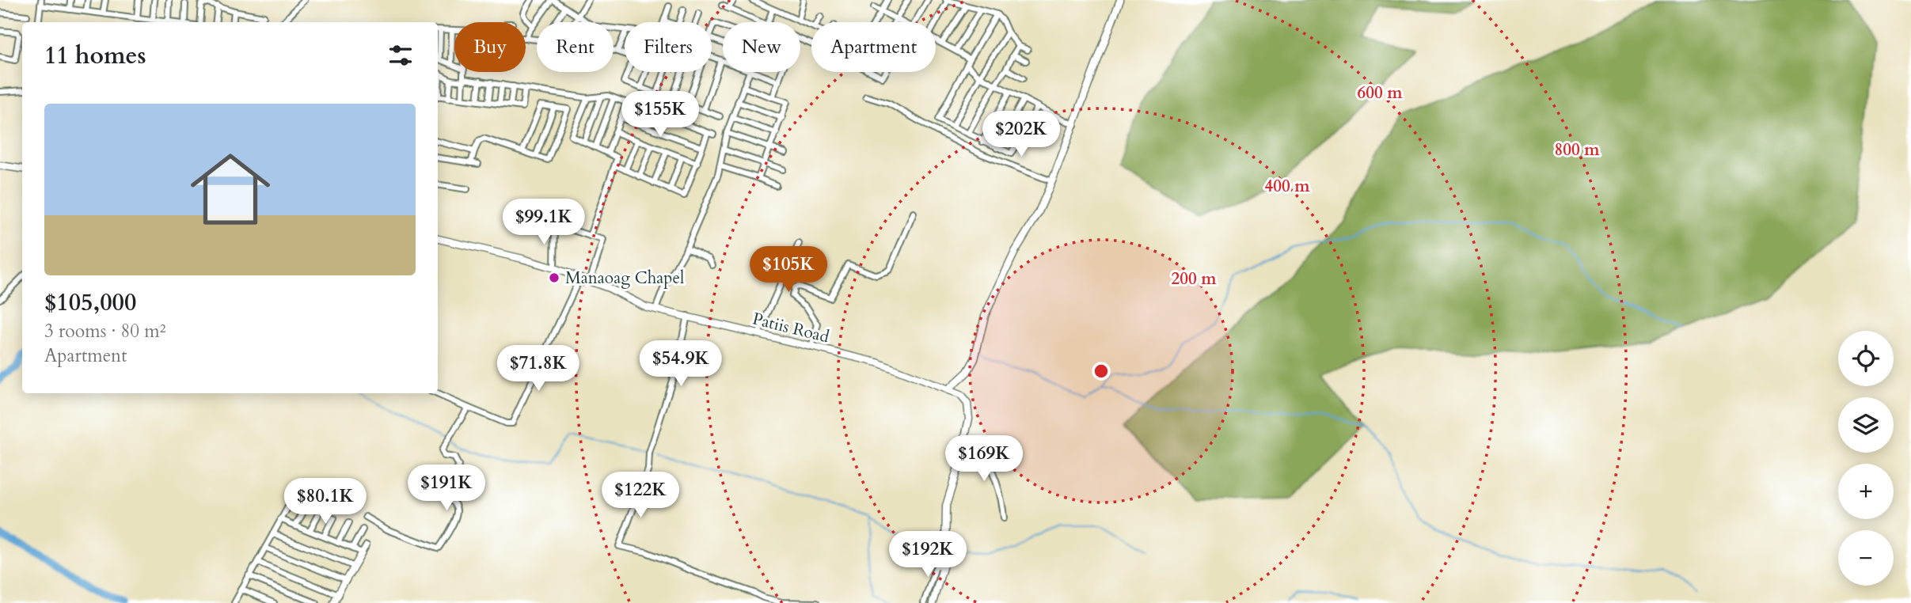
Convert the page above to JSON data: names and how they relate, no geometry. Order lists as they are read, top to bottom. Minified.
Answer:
{"streets":{"street":["Patiis Road"]},"places":["Manaoag Chapel"],"page":{"chip":["Buy","Rent","Filters","New","Apartment"],"heading":"11 homes","list":[{"name":"$105,000","note":"3 rooms · 80 m² · Apartment"}],"price":["$155K","$202K","$99.1K","$105K","$54.9K","$71.8K","$169K","$191K","$122K","$80.1K","$192K"],"map_buttons":["+","−"]},"rings":["600 m","800 m","400 m","200 m"]}
